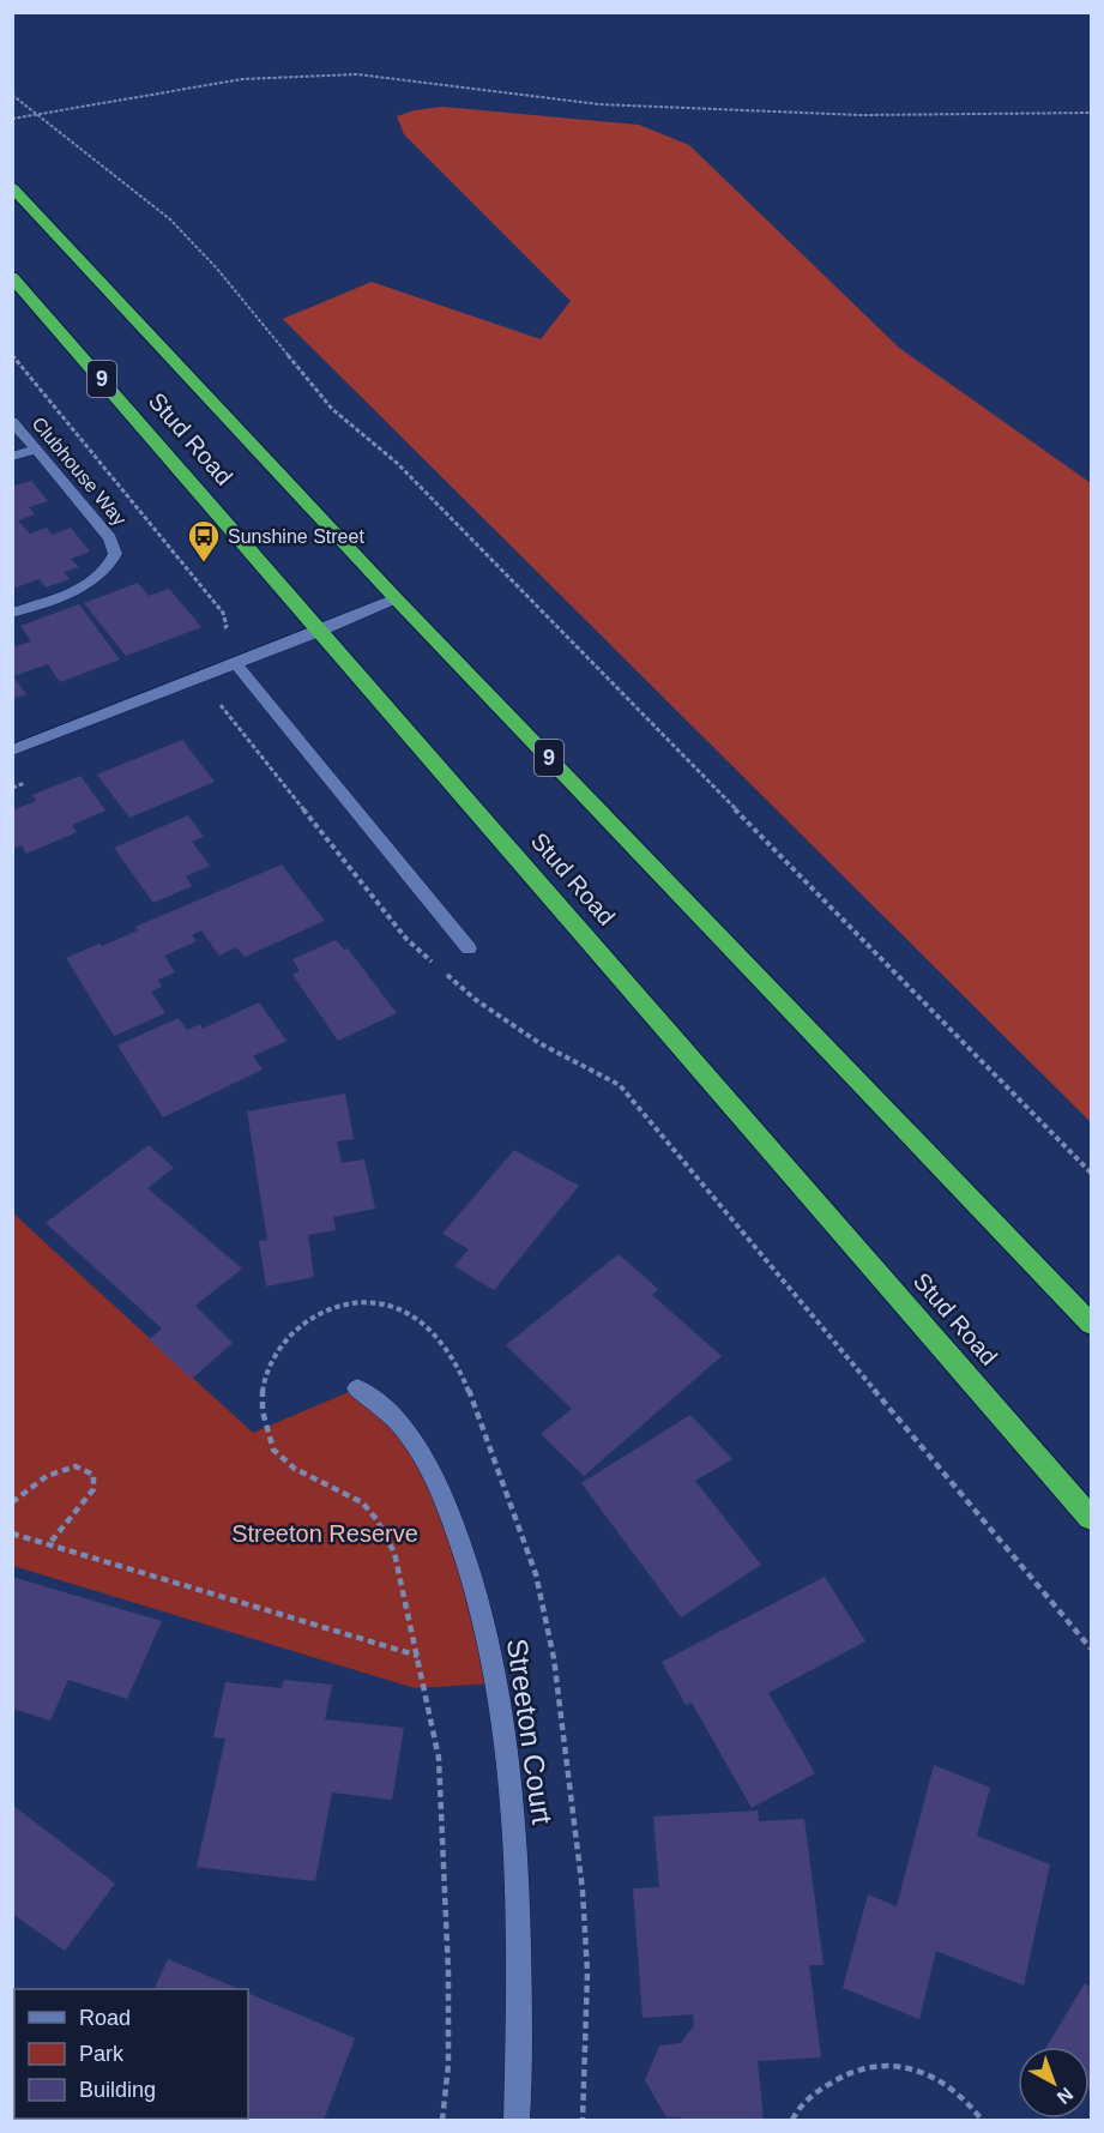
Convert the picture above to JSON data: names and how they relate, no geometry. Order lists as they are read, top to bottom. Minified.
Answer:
{"streets":{"highway":["9","Stud Road"],"street":["Clubhouse Way","Streeton Court"]},"parks":["Streeton Reserve"],"places":{"bus stop":["Sunshine Street"]},"legend":["Road","Park","Building"],"north":"bottom right"}
